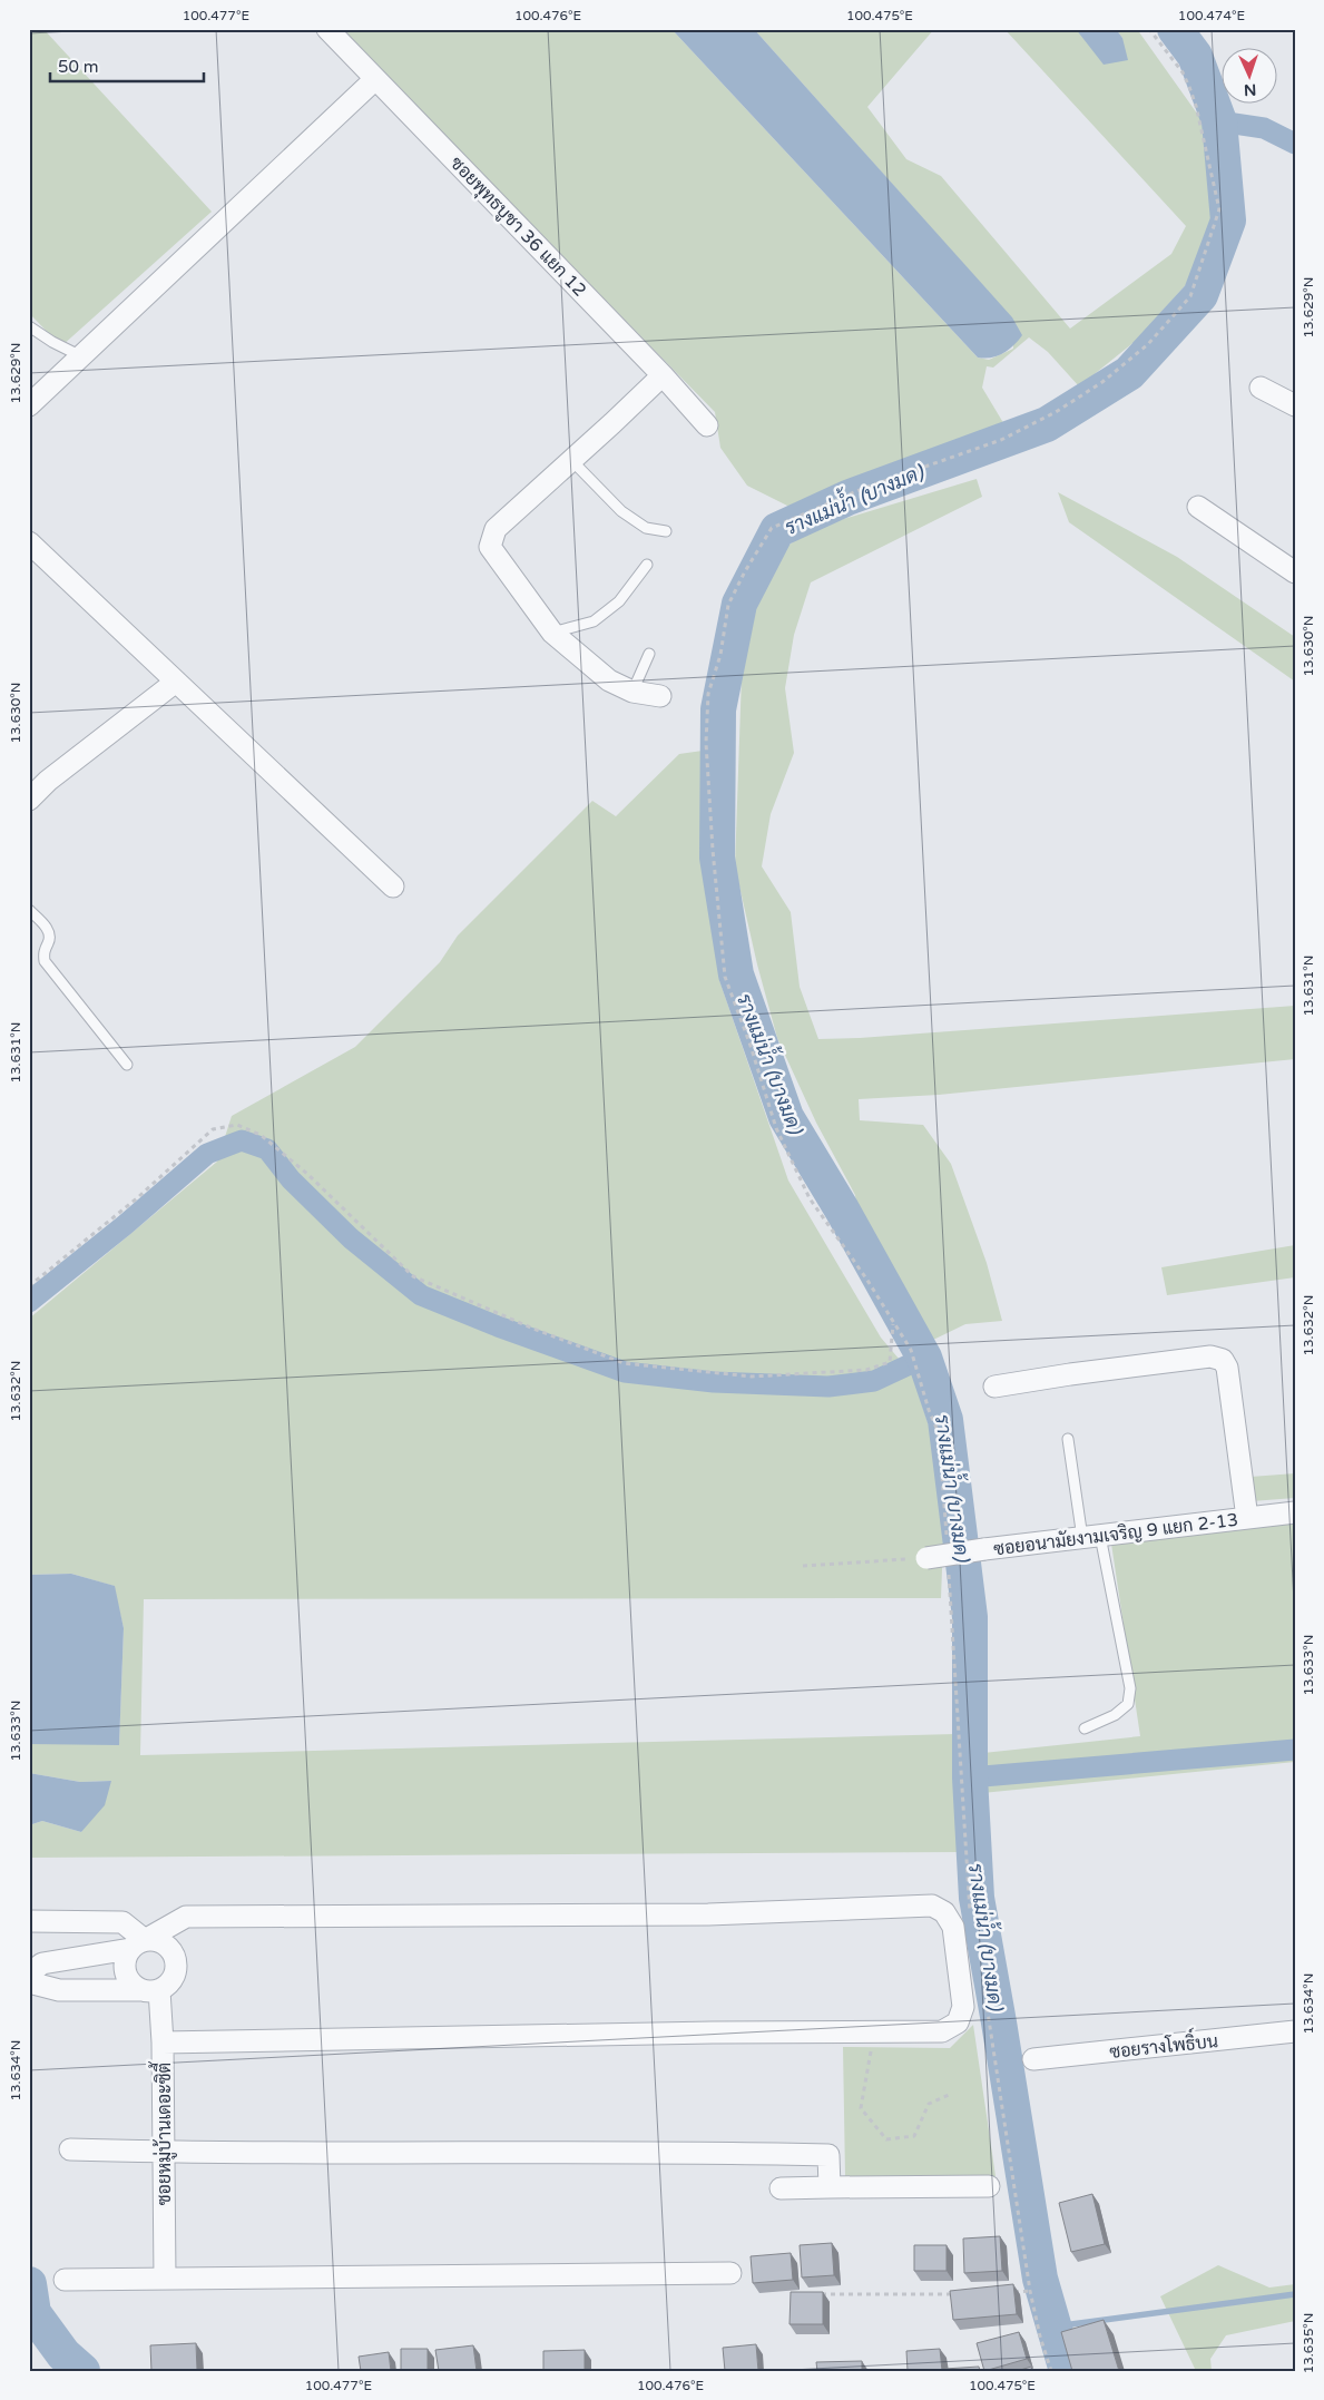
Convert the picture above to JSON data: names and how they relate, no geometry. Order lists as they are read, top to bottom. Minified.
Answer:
{"streets":{"street":["ซอยพุทธบูชา 36 แยก 12","ซอยอนามัยงามเจริญ 9 แยก 2-13","ซอยรางโพธิ์บน","ซอยหมู่บ้านเดอะซิตี้"]},"water":["รางแม่น้ำ (บางมด)"],"scale_bar":"50 m","north":"bottom","coordinates":["100.477°E","100.476°E","100.475°E","100.474°E","13.629°N","13.630°N","13.631°N","13.632°N","13.633°N","13.634°N","13.635°N"]}
